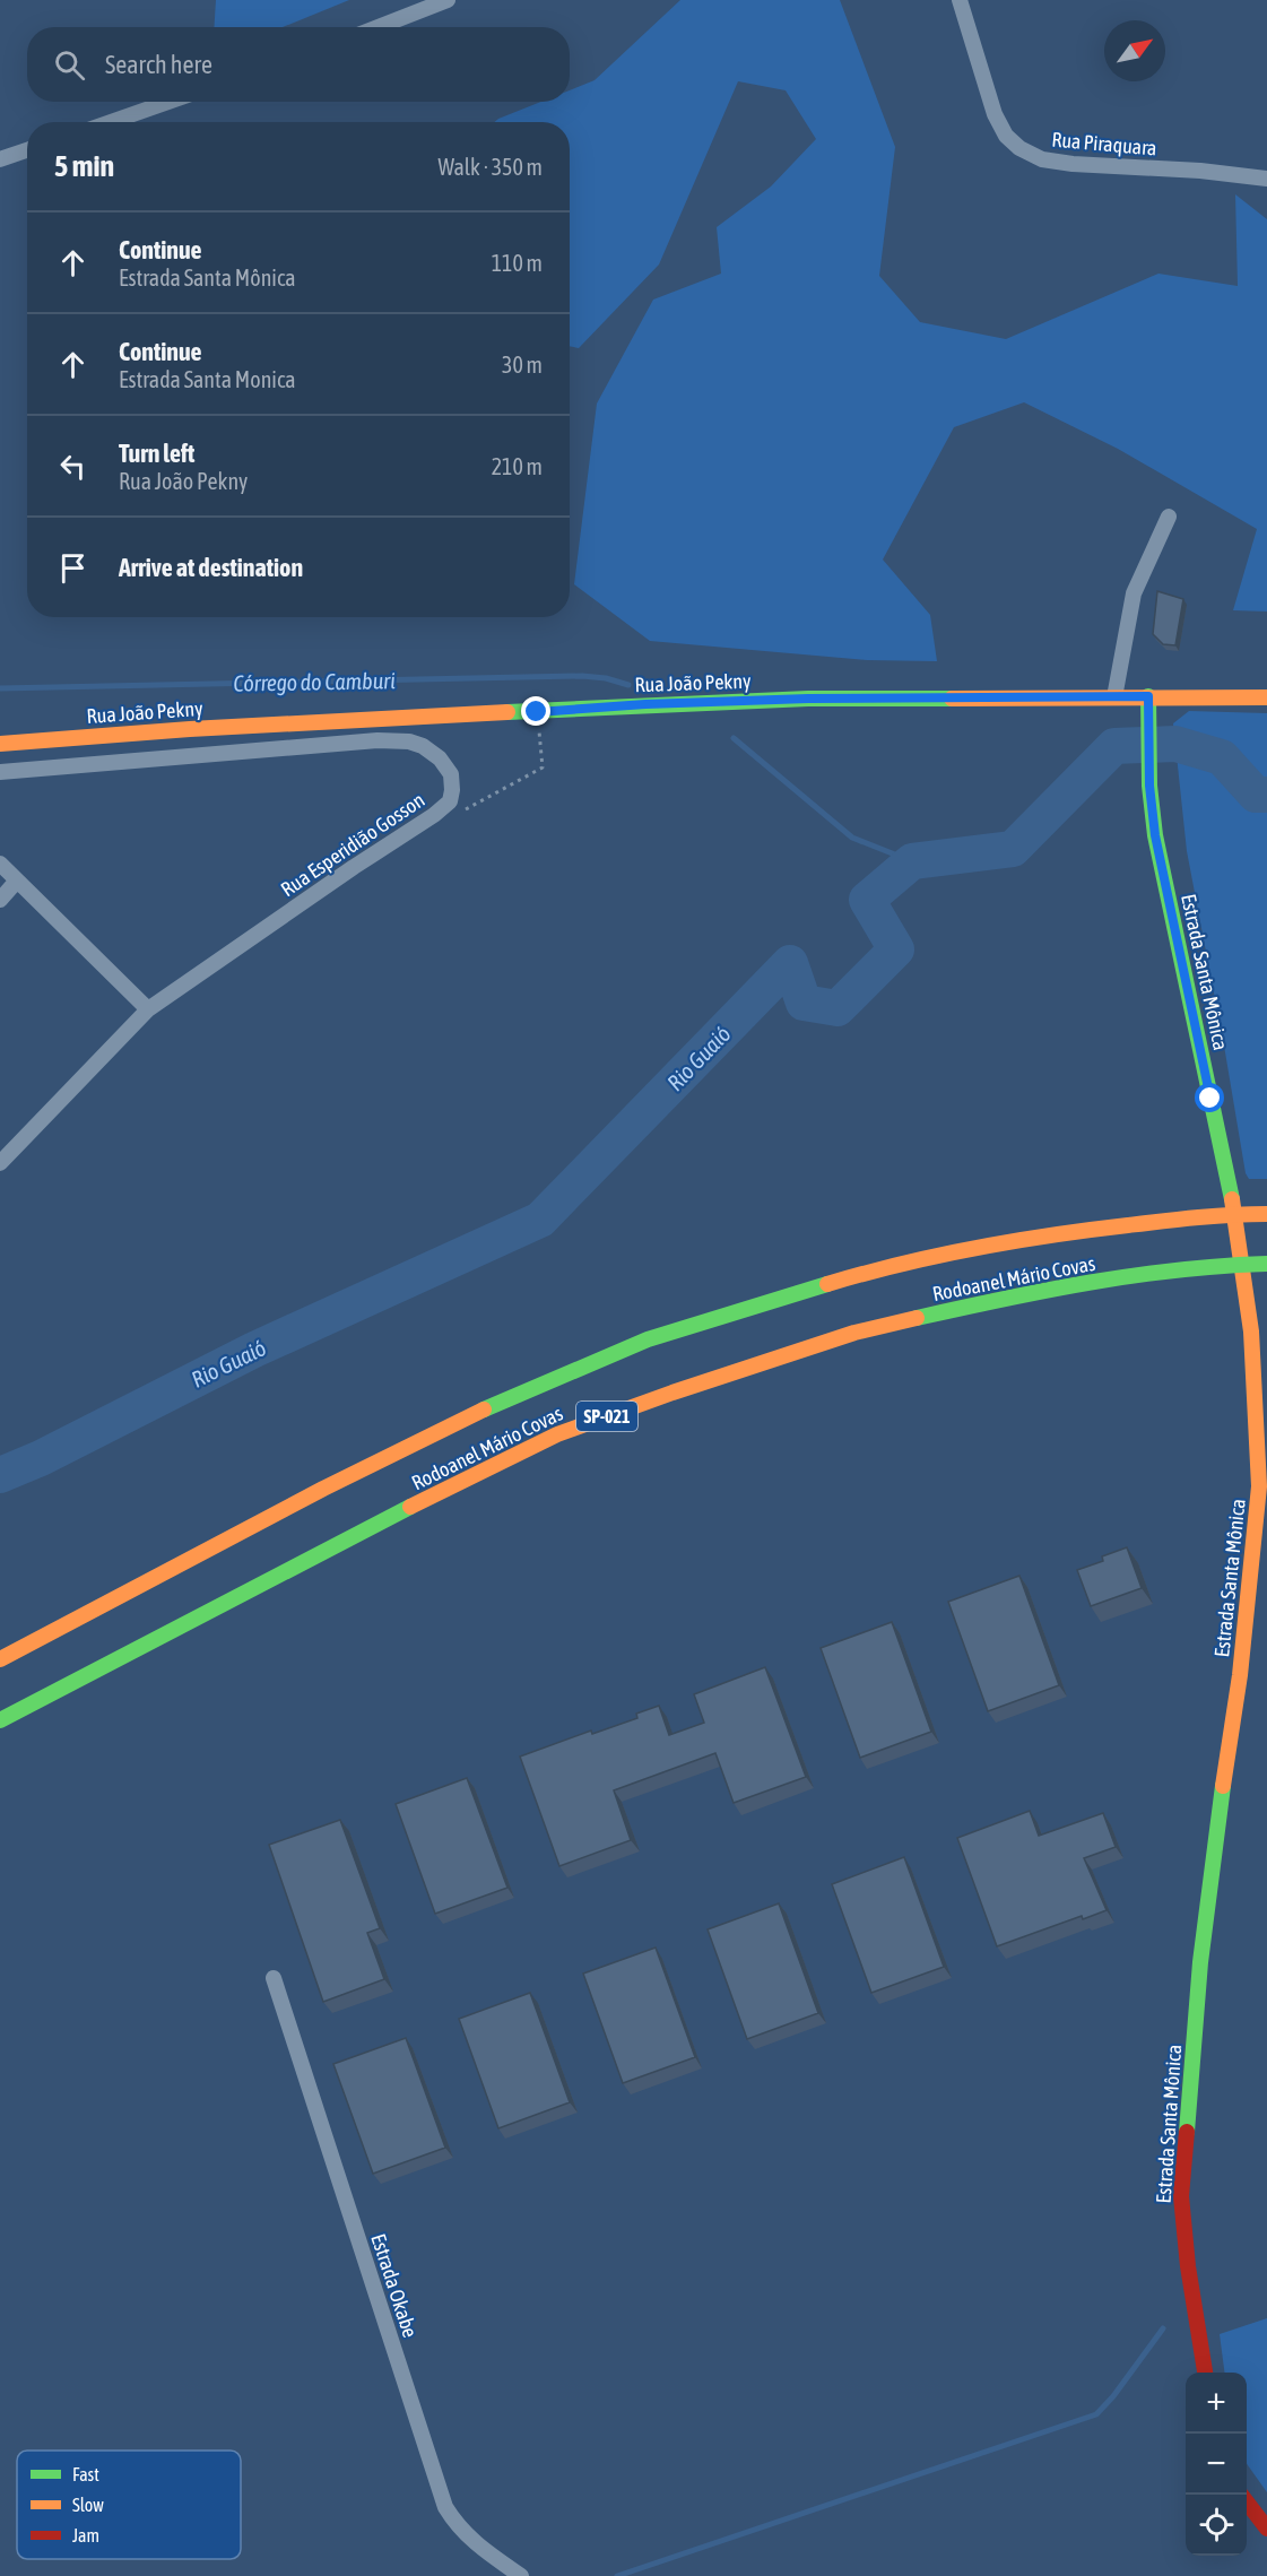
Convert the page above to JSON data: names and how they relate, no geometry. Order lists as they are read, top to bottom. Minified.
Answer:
{"streets":{"main road":["Rua João Pekny","Estrada Santa Mônica","Rodoanel Mário Covas","SP-021"],"street":["Rua Piraquara","Rua Esperidião Gosson","Estrada Okabe"]},"crossings":[["Rua João Pekny","Estrada Santa Mônica"]],"water":["Córrego do Camburi","Rio Guaió"],"legend":["Fast","Slow","Jam"],"north":"top right","page":{"search":"Search here","heading":["5 min","Walk · 350 m"],"list":[["Continue","Estrada Santa Mônica","110 m"],["Continue","Estrada Santa Monica","30 m"],["Turn left","Rua João Pekny","210 m"],"Arrive at destination"],"map_buttons":["+","−"]}}
